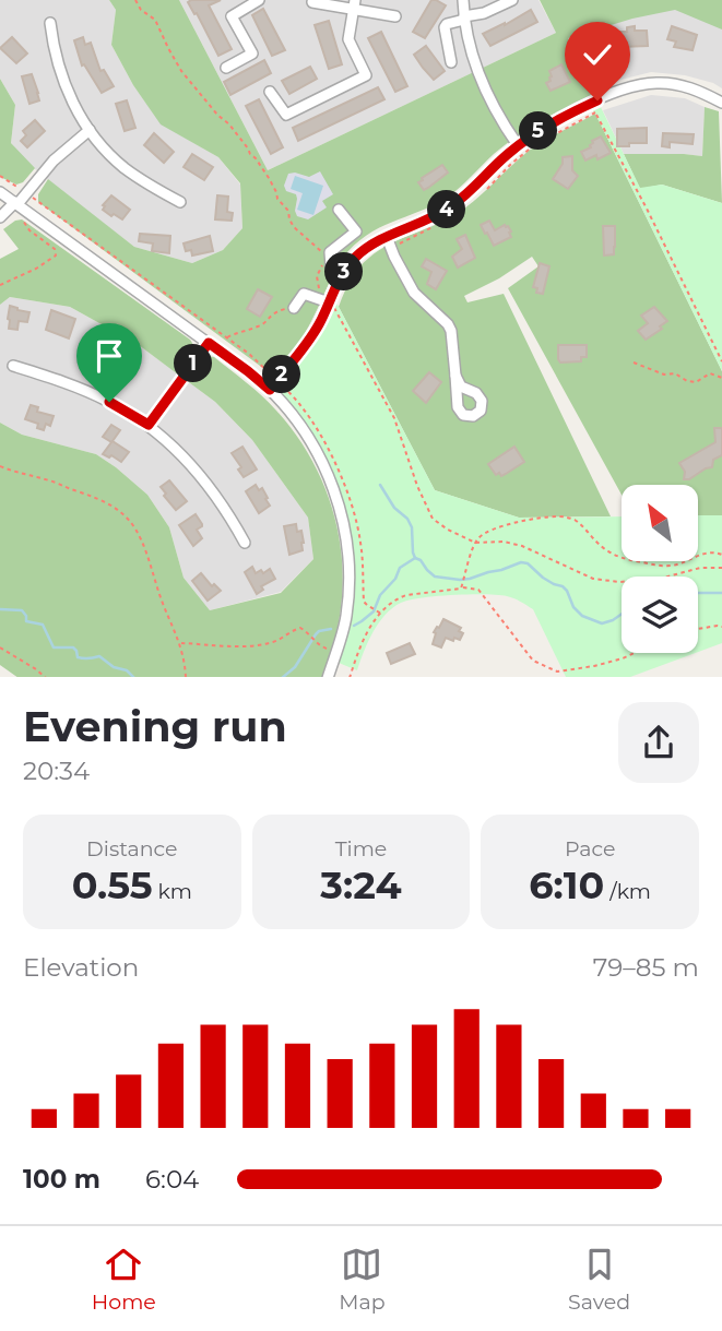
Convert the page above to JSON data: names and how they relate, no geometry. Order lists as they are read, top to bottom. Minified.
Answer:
{"north":"top left","page":{"pins":["5","4","3","1","2"],"heading":["Evening run","20:34"],"stats":[["Distance","0.55 km"],["Time","3:24"],["Pace","6:10 /km"]],"chart":["Elevation","79–85 m"],"list":[{"name":"100 m","note":"6:04"}],"tabs":["Home","Map","Saved"]}}
